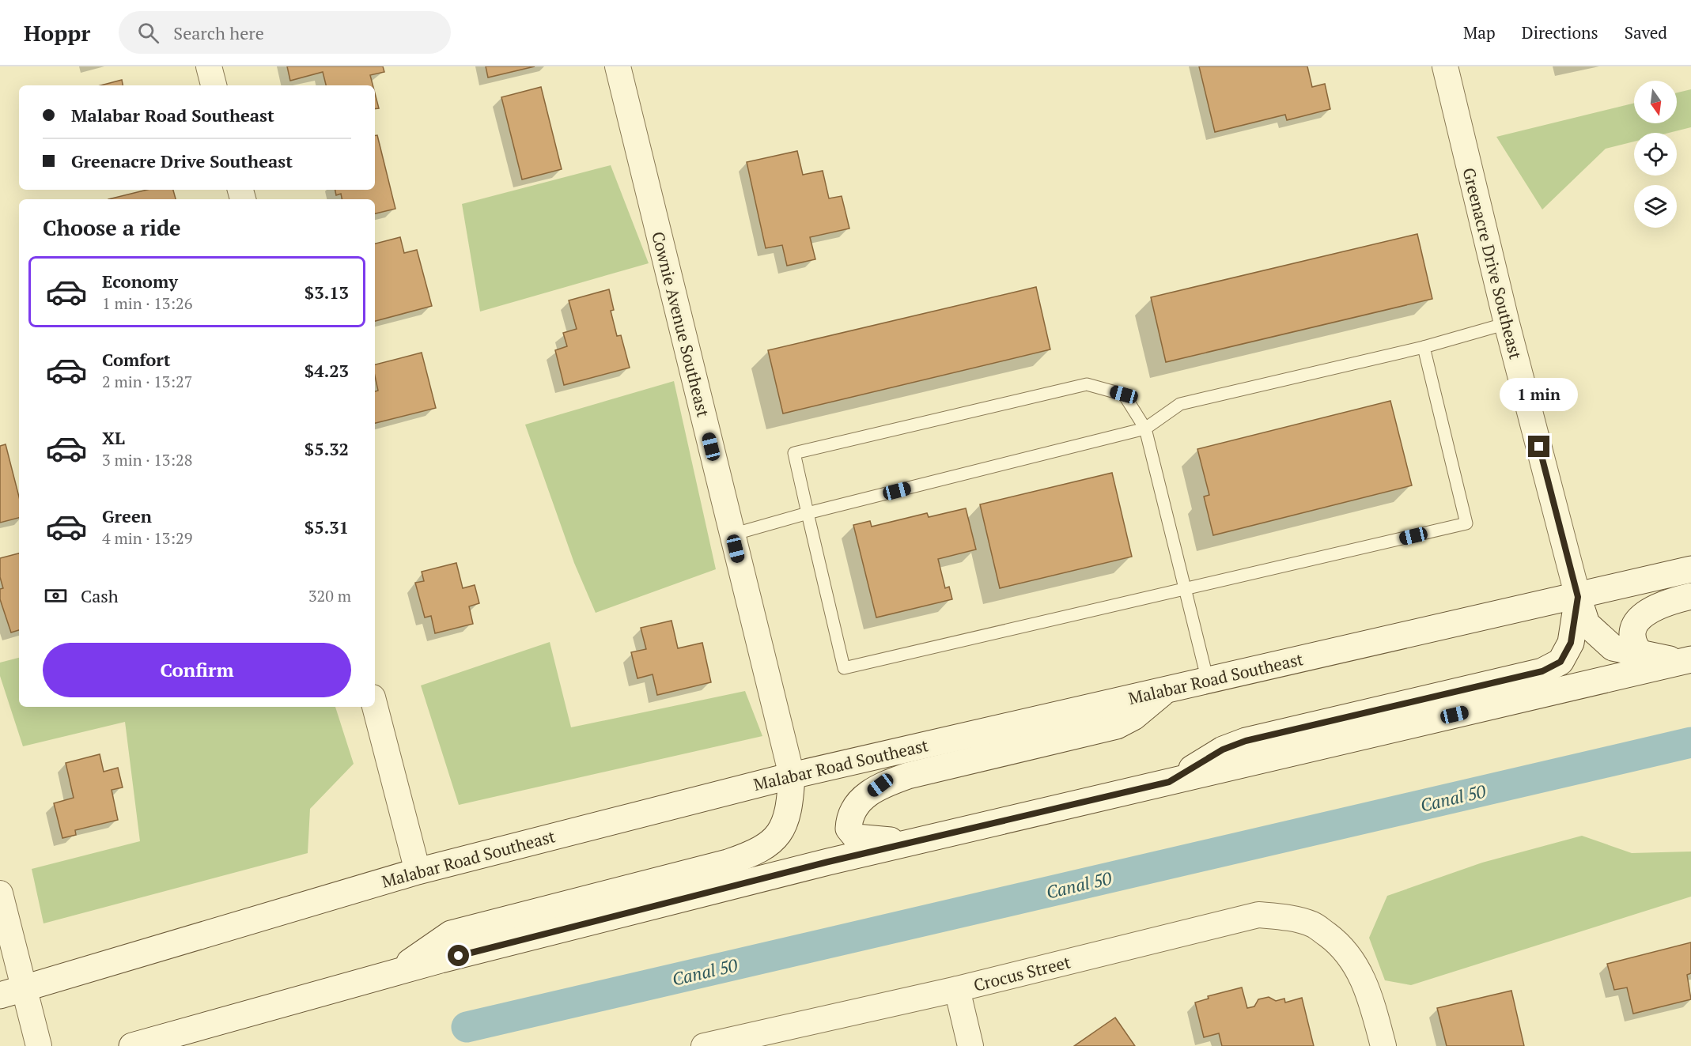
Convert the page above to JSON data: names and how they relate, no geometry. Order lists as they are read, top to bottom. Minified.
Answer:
{"streets":{"main road":["Malabar Road Southeast"],"street":["Greenacre Drive Southeast","Cownie Avenue Southeast","Crocus Street"]},"crossings":[["Greenacre Drive Southeast","Malabar Road Southeast"],["Cownie Avenue Southeast","Malabar Road Southeast"]],"water":["Canal 50"],"north":"bottom","page":{"header":"Hoppr","search":"Search here","nav":["Map","Directions","Saved"],"banner":["Malabar Road Southeast","Greenacre Drive Southeast"],"heading":"Choose a ride","list":[{"name":"Economy","note":"1 min · 13:26","value":"$3.13"},{"name":"Comfort","note":"2 min · 13:27","value":"$4.23"},{"name":"XL","note":"3 min · 13:28","value":"$5.32"},{"name":"Green","note":"4 min · 13:29","value":"$5.31"}],"bubble":"1 min","pay":["Cash","320 m"],"buttons":"Confirm"}}
